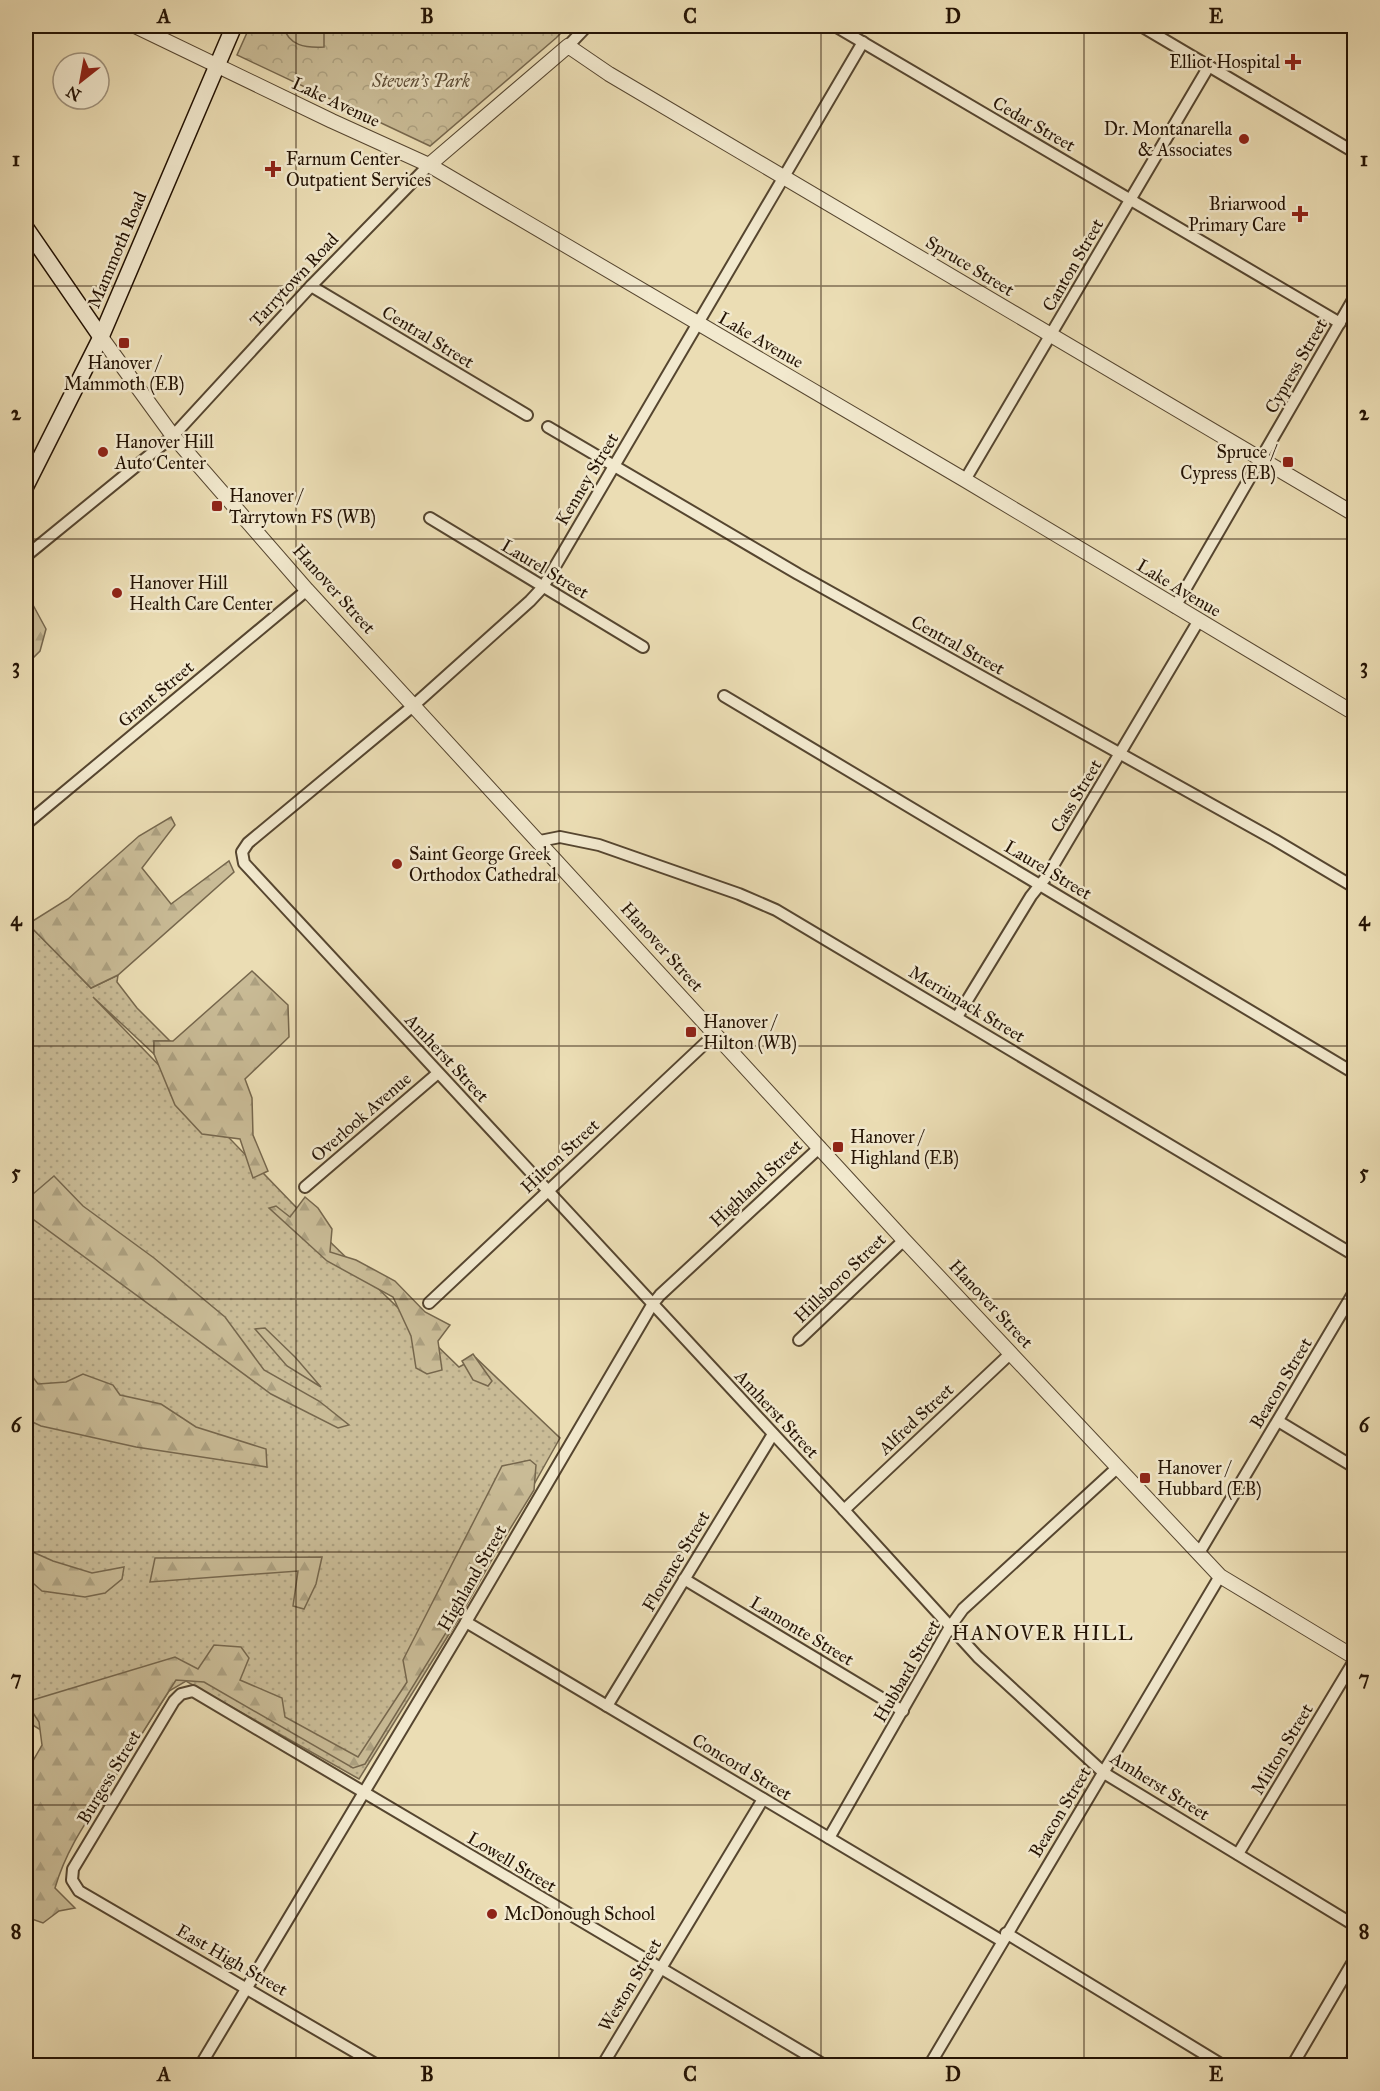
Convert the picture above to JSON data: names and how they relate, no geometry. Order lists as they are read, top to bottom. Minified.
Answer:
{"streets":{"main road":["Mammoth Road","Hanover Street"],"street":["Lake Avenue","Cedar Street","Canton Street","Spruce Street","Tarrytown Road","Central Street","Cypress Street","Kenney Street","Laurel Street","Grant Street","Cass Street","Merrimack Street","Amherst Street","Overlook Avenue","Hilton Street","Highland Street","Hillsboro Street","Beacon Street","Alfred Street","Florence Street","Lamonte Street","Hubbard Street","Milton Street","Concord Street","Burgess Street","Lowell Street","East High Street","Weston Street"]},"crossings":[["Lake Avenue","Mammoth Road"],["Lake Avenue","Canton Street"],["Lake Avenue","Tarrytown Road"],["Lake Avenue","Cypress Street"],["Lake Avenue","Kenney Street"],["Lake Avenue","Cass Street"],["Cedar Street","Canton Street"],["Cedar Street","Cypress Street"],["Cedar Street","Kenney Street"],["Mammoth Road","Hanover Street"],["Canton Street","Spruce Street"],["Spruce Street","Tarrytown Road"],["Spruce Street","Cypress Street"],["Spruce Street","Kenney Street"],["Tarrytown Road","Central Street"],["Tarrytown Road","Hanover Street"],["Central Street","Kenney Street"],["Central Street","Cass Street"],["Kenney Street","Laurel Street"],["Kenney Street","Hanover Street"],["Kenney Street","Amherst Street"],["Laurel Street","Cass Street"],["Hanover Street","Grant Street"],["Hanover Street","Merrimack Street"],["Hanover Street","Hilton Street"],["Hanover Street","Highland Street"],["Hanover Street","Hillsboro Street"],["Hanover Street","Beacon Street"],["Hanover Street","Alfred Street"],["Hanover Street","Hubbard Street"],["Hanover Street","Milton Street"],["Cass Street","Merrimack Street"],["Amherst Street","Overlook Avenue"],["Amherst Street","Hilton Street"],["Amherst Street","Highland Street"],["Amherst Street","Beacon Street"],["Amherst Street","Alfred Street"],["Amherst Street","Florence Street"],["Amherst Street","Hubbard Street"],["Amherst Street","Milton Street"],["Highland Street","Concord Street"],["Highland Street","Lowell Street"],["Highland Street","East High Street"],["Beacon Street","Concord Street"],["Florence Street","Lamonte Street"],["Florence Street","Concord Street"],["Lamonte Street","Hubbard Street"],["Hubbard Street","Concord Street"],["Concord Street","Weston Street"],["Burgess Street","Lowell Street"],["Burgess Street","East High Street"],["Lowell Street","Weston Street"]],"districts":["HANOVER HILL"],"parks":["Steven's Park"],"places":{"health":["Elliot Hospital","Farnum Center Outpatient Services","Briarwood Primary Care"],"other":["Dr. Montanarella & Associates","Hanover Hill Auto Center","Hanover Hill Health Care Center","Saint George Greek Orthodox Cathedral","McDonough School"],"transit":["Hanover / Mammoth (EB)","Spruce / Cypress (EB)","Hanover / Tarrytown FS (WB)","Hanover / Hilton (WB)","Hanover / Highland (EB)","Hanover / Hubbard (EB)"]},"north":"bottom left","grid":{"columns":["A","B","C","D","E"],"rows":["1","2","3","4","5","6","7","8"]}}
